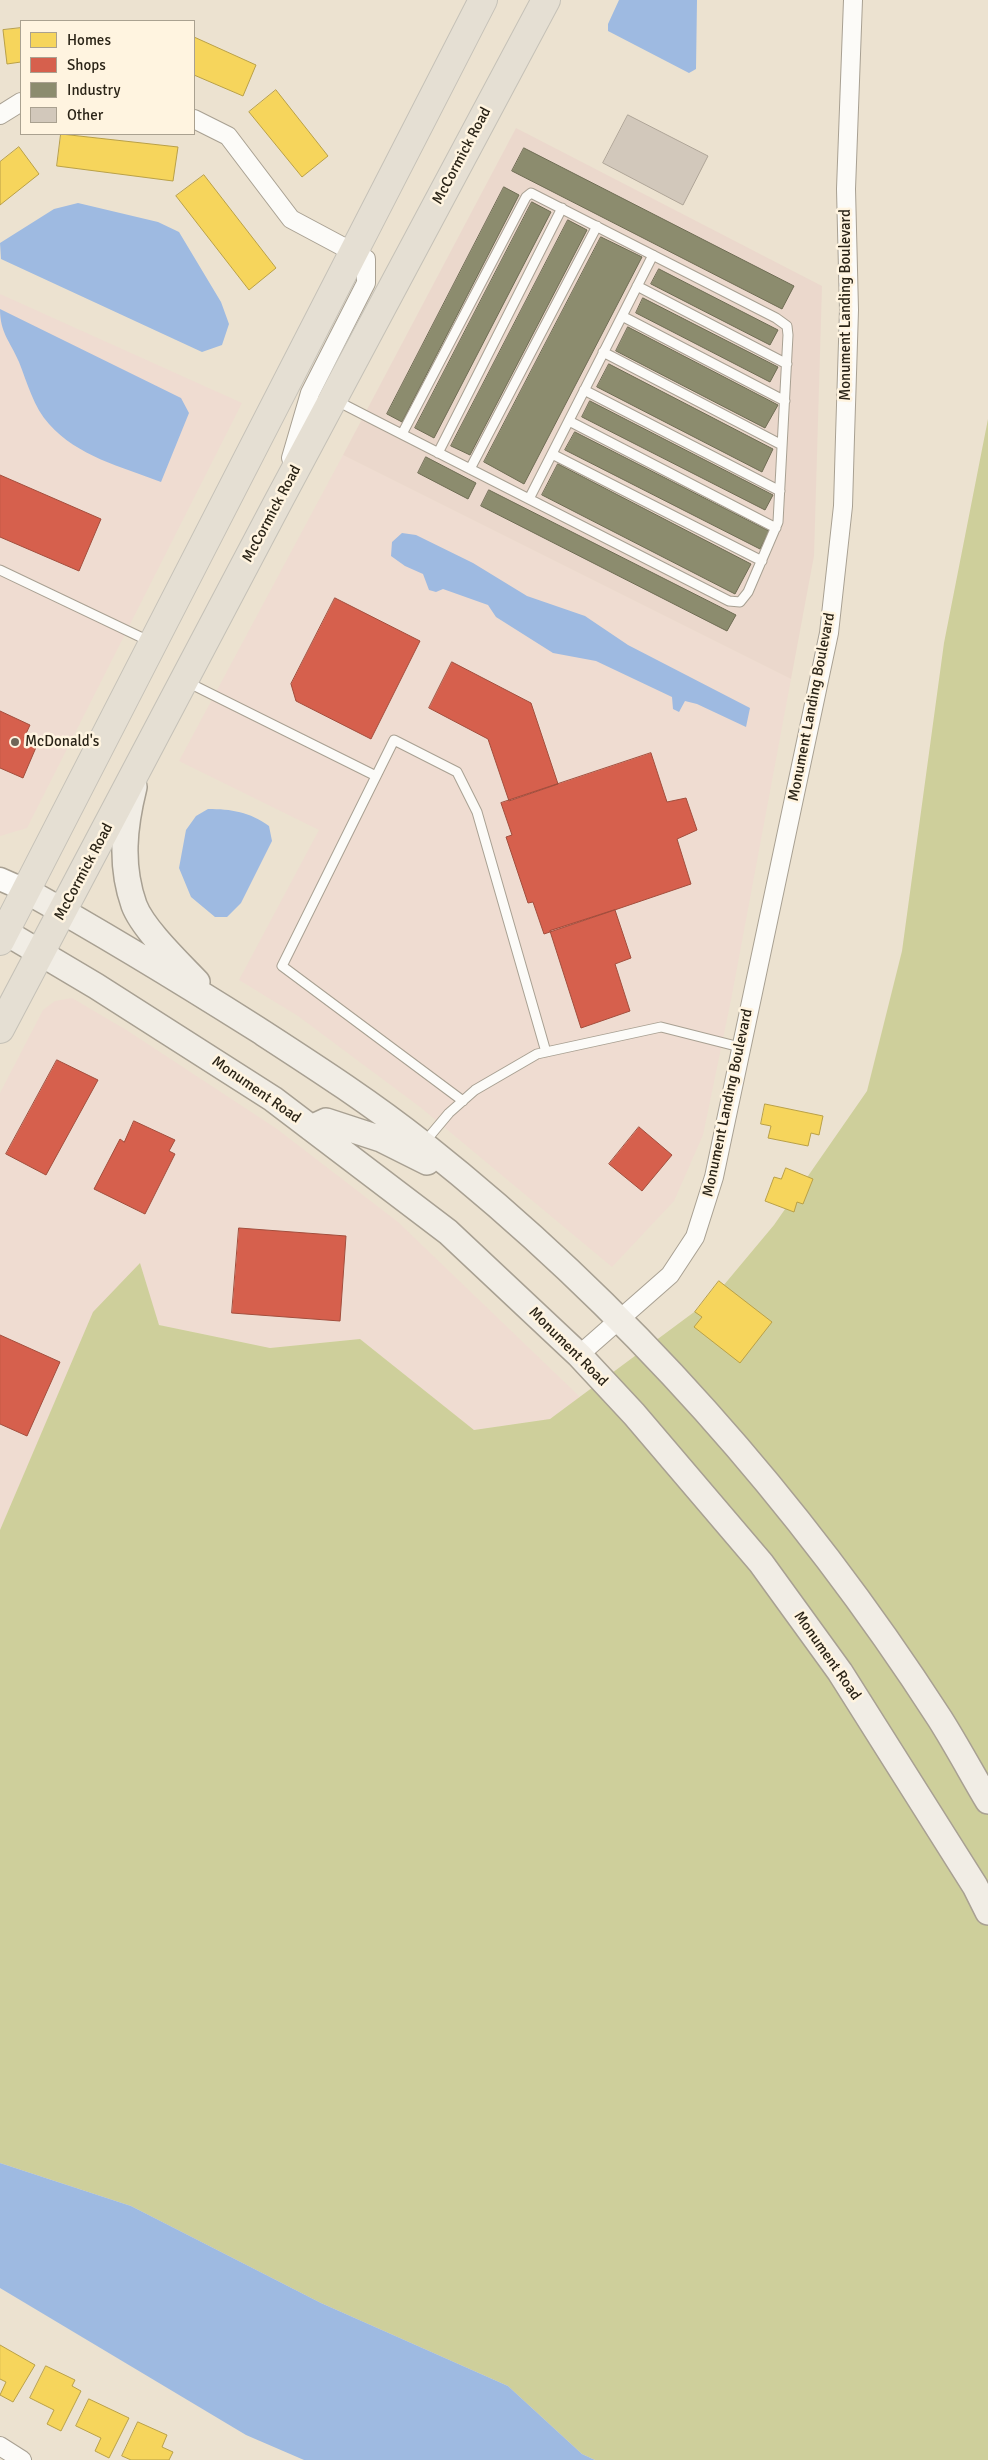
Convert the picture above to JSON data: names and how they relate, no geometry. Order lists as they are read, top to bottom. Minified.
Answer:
{"streets":{"main road":["McCormick Road","Monument Road"],"street":["Monument Landing Boulevard"]},"crossings":[["McCormick Road","Monument Road"],["Monument Landing Boulevard","Monument Road"]],"places":["McDonald's"],"legend":["Homes","Shops","Industry","Other"]}
